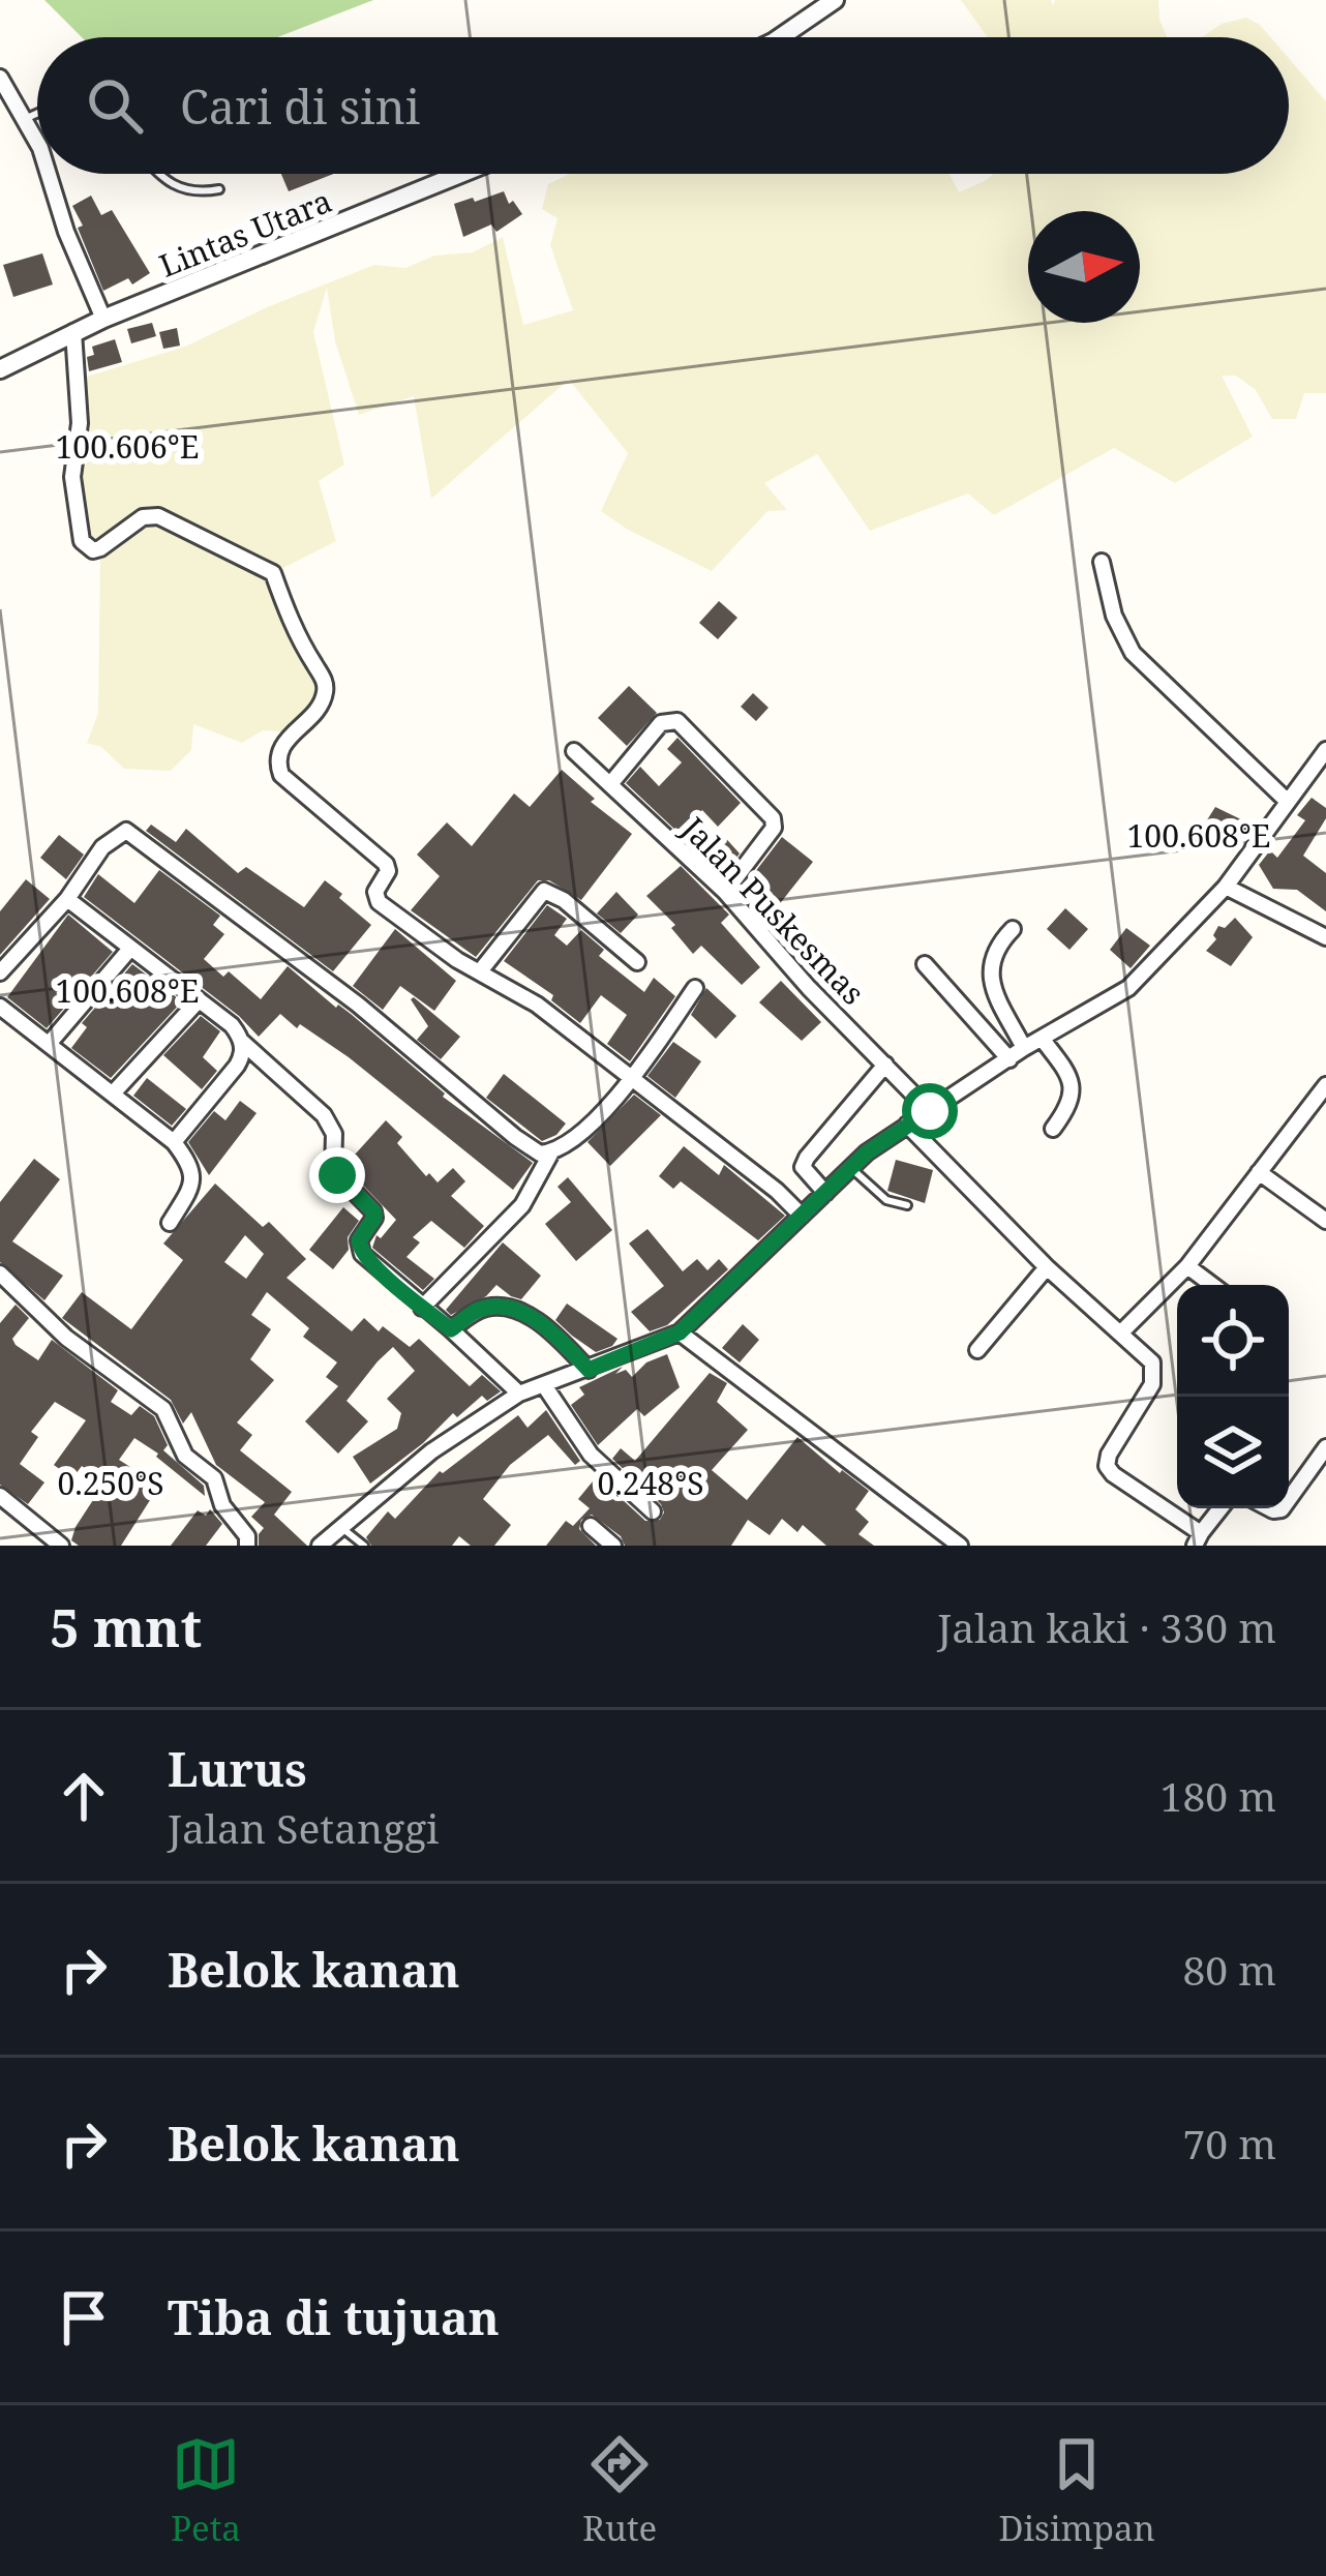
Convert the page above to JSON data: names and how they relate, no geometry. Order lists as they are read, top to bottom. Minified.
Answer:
{"streets":{"street":["Lintas Utara","Jalan Puskesmas"]},"north":"right","page":{"search":"Cari di sini","heading":["5 mnt","Jalan kaki · 330 m"],"list":[["Lurus","Jalan Setanggi","180 m"],["Belok kanan","80 m"],["Belok kanan","70 m"],"Tiba di tujuan"],"nav":["Peta","Rute","Disimpan"]},"coordinates":["100.606°E","100.608°E","0.250°S","0.248°S"]}
